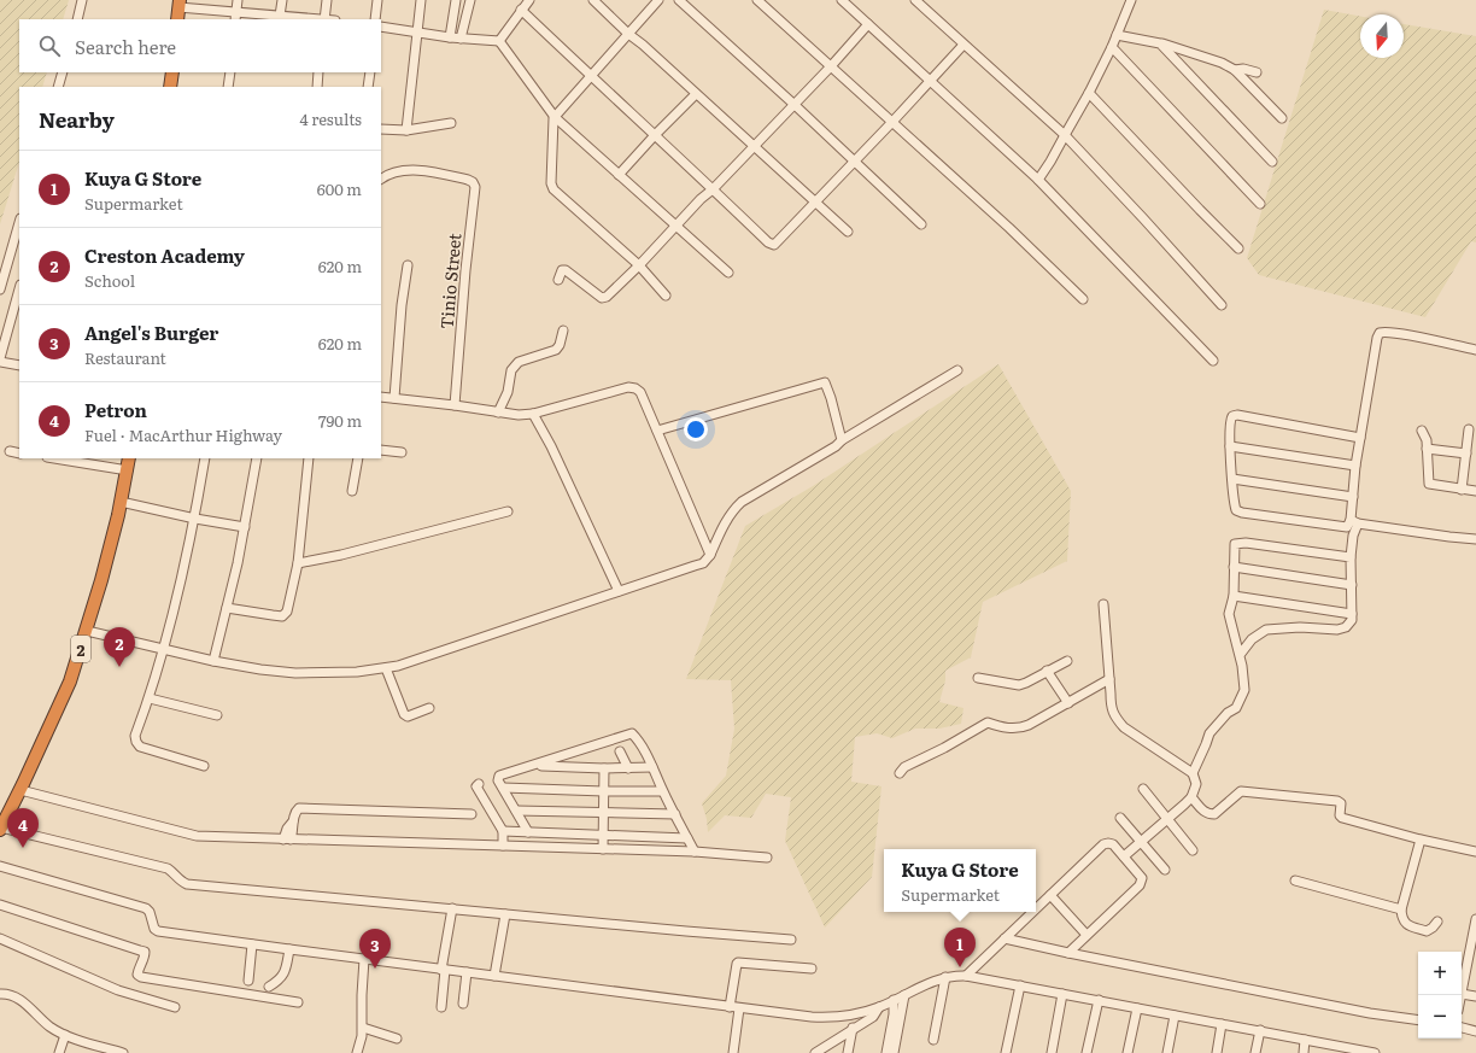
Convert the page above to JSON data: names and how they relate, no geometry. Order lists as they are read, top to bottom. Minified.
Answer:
{"streets":{"highway":["2"],"street":["Tinio Street"]},"north":"bottom","page":{"search":"Search here","heading":["Nearby","4 results"],"list":[{"mark":"1","name":"Kuya G Store","note":"Supermarket","value":"600 m"},{"mark":"2","name":"Creston Academy","note":"School","value":"620 m"},{"mark":"3","name":"Angel's Burger","note":"Restaurant","value":"620 m"},{"mark":"4","name":"Petron","note":"Fuel · MacArthur Highway","value":"790 m"}],"pins":["2","4","1","3"],"popup":["Kuya G Store","Supermarket"],"map_buttons":["+","−"]}}
